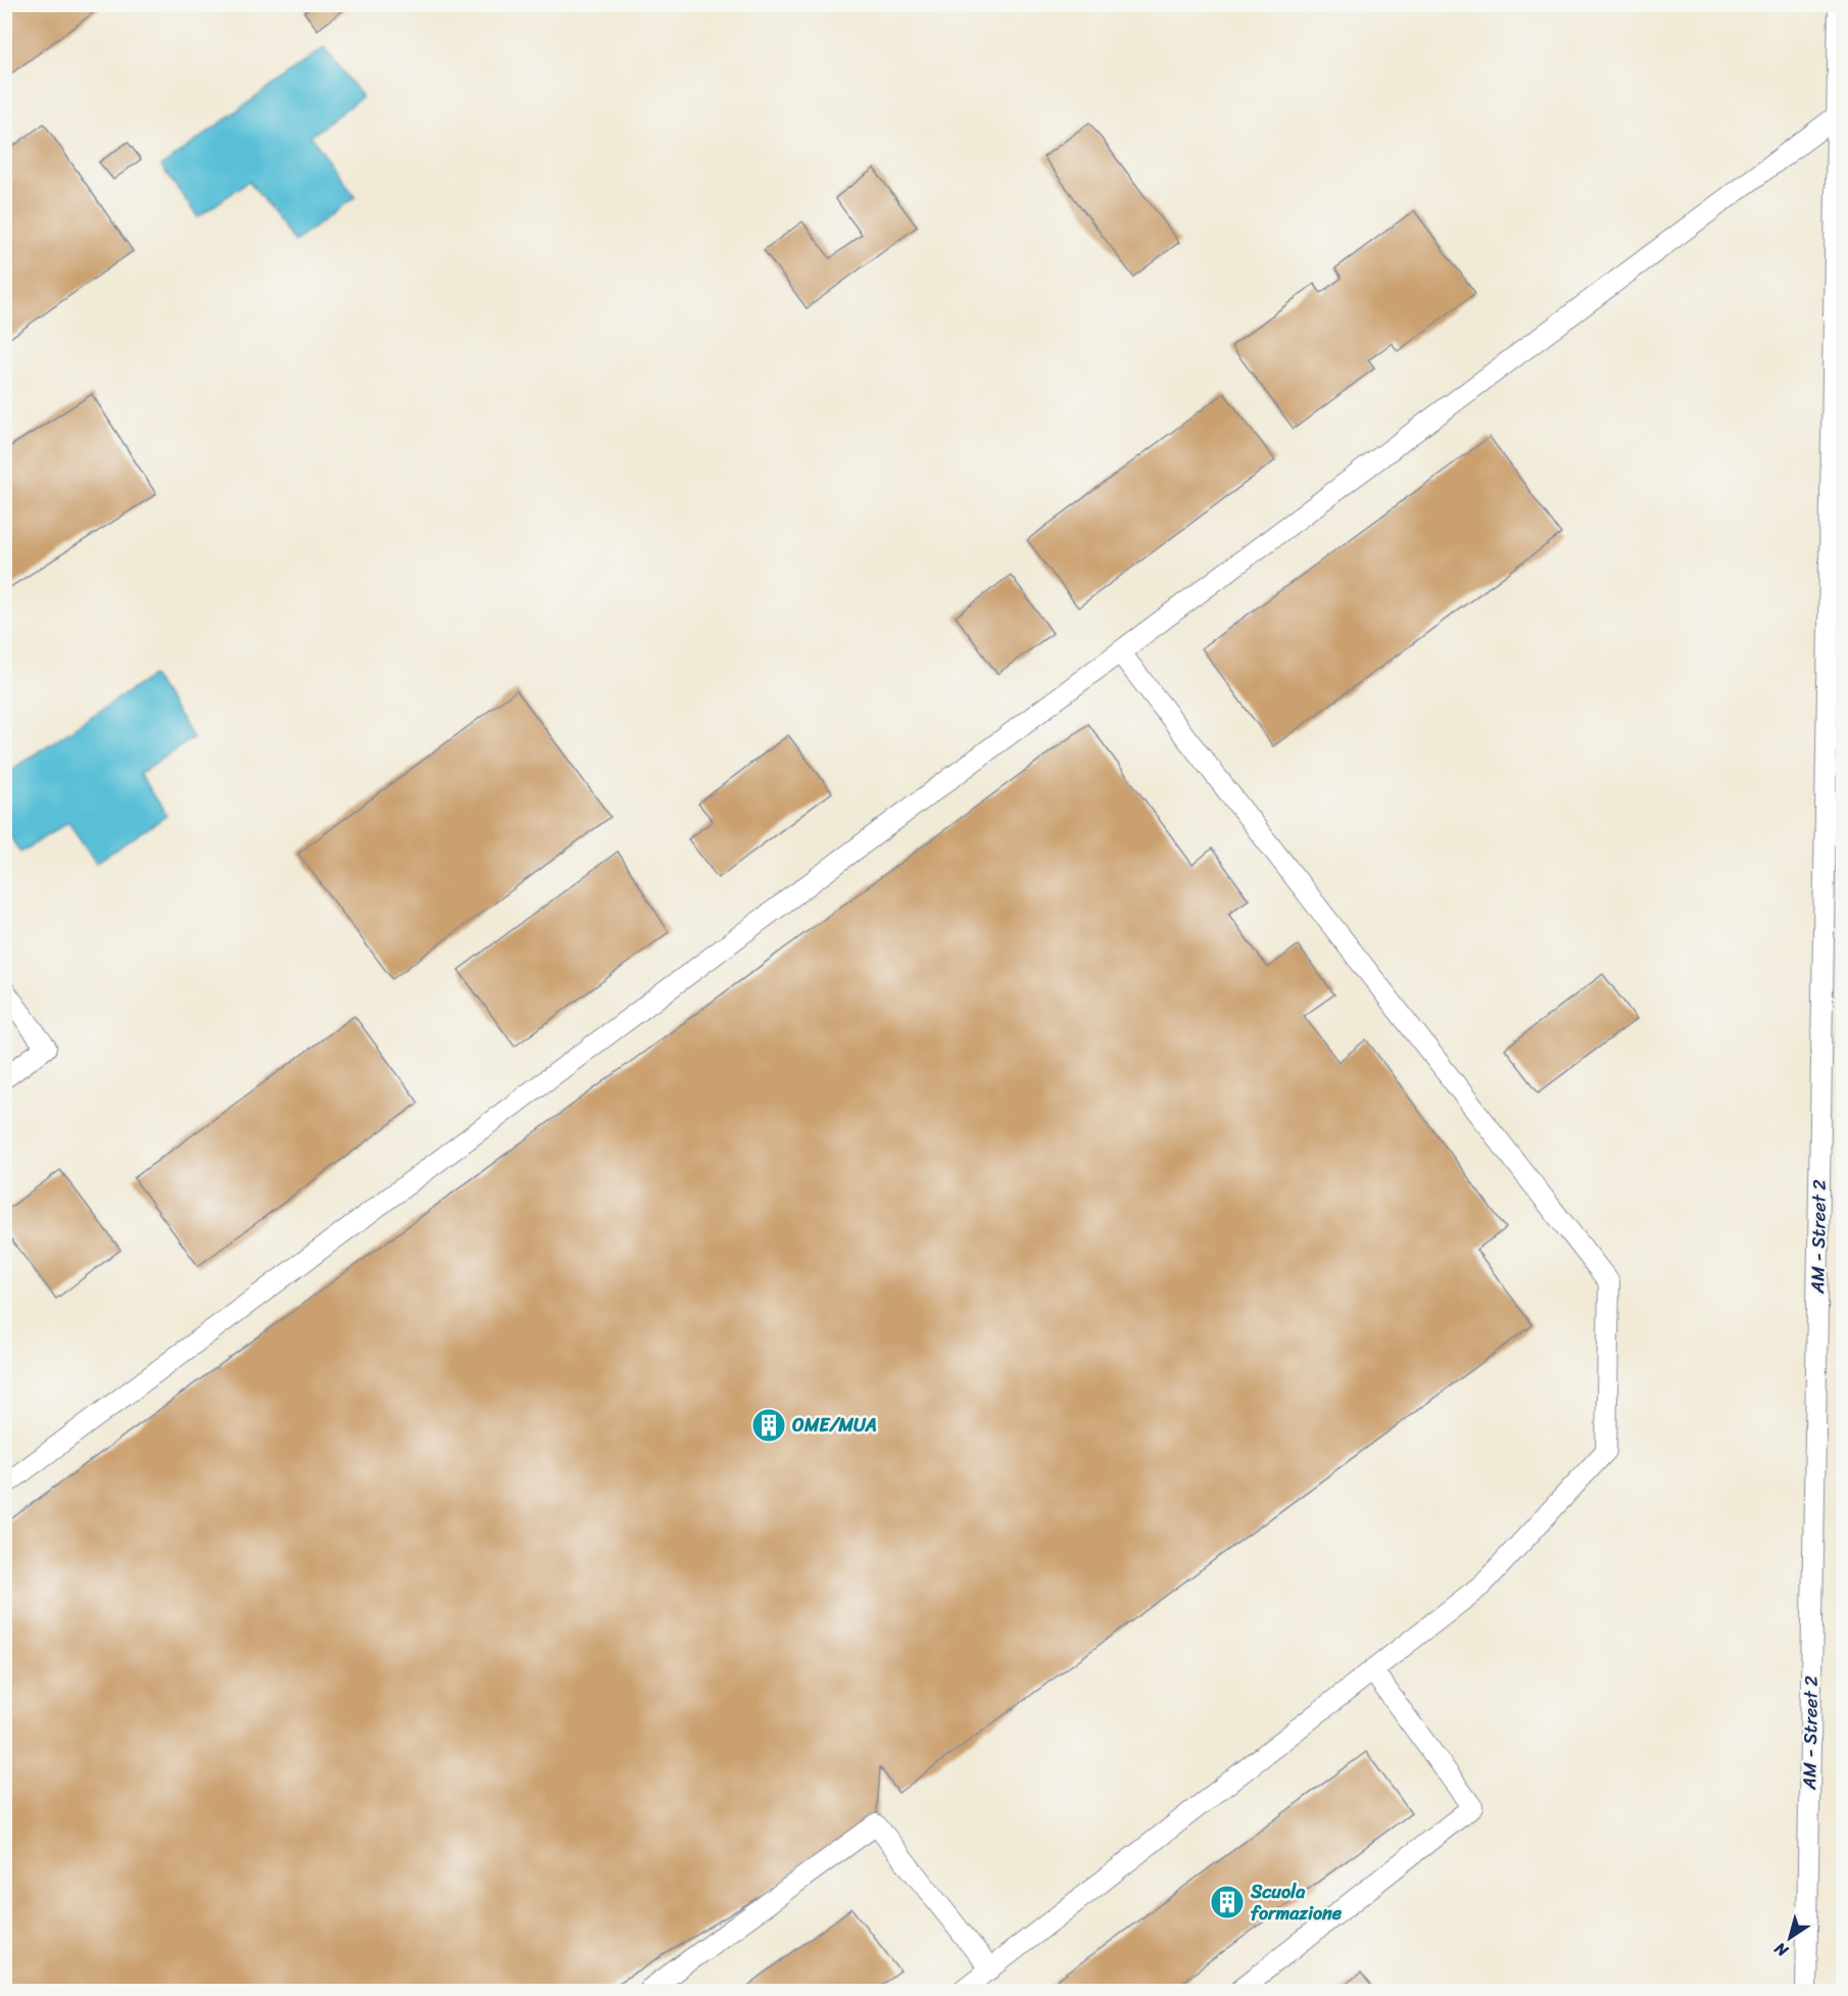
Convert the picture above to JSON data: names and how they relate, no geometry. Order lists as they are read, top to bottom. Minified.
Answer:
{"streets":{"lane":["AM - Street 2"]},"places":{"building":["OME/MUA","Scuola formazione"]},"north":"bottom left"}
